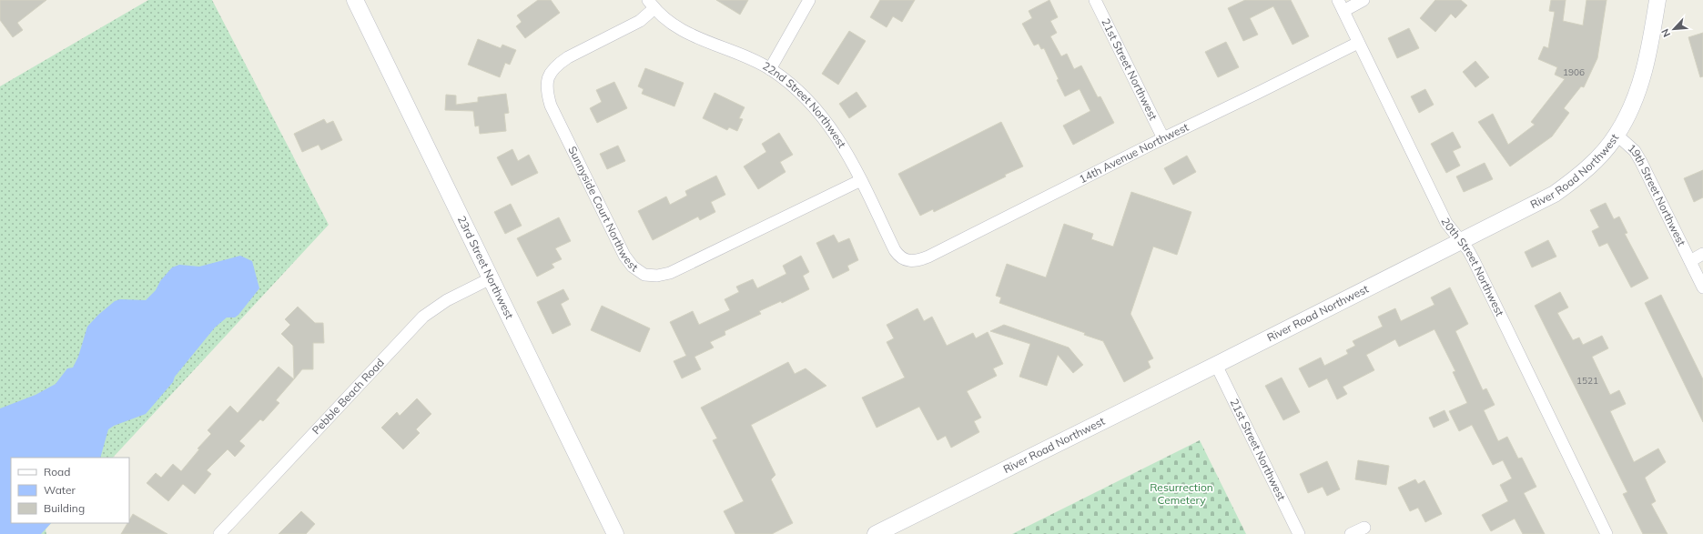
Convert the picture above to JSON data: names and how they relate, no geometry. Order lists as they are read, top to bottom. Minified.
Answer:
{"streets":{"street":["21st Street Northwest","22nd Street Northwest","14th Avenue Northwest","River Road Northwest","19th Street Northwest","Sunnyside Court Northwest","20th Street Northwest","23rd Street Northwest","Pebble Beach Road"]},"crossings":[["21st Street Northwest","14th Avenue Northwest"],["21st Street Northwest","River Road Northwest"],["22nd Street Northwest","14th Avenue Northwest"],["22nd Street Northwest","Sunnyside Court Northwest"],["14th Avenue Northwest","20th Street Northwest"],["River Road Northwest","19th Street Northwest"],["River Road Northwest","20th Street Northwest"],["23rd Street Northwest","Pebble Beach Road"]],"parks":["Resurrection Cemetery"],"house_numbers":["1906","1521"],"legend":["Road","Water","Building"],"north":"bottom left"}
